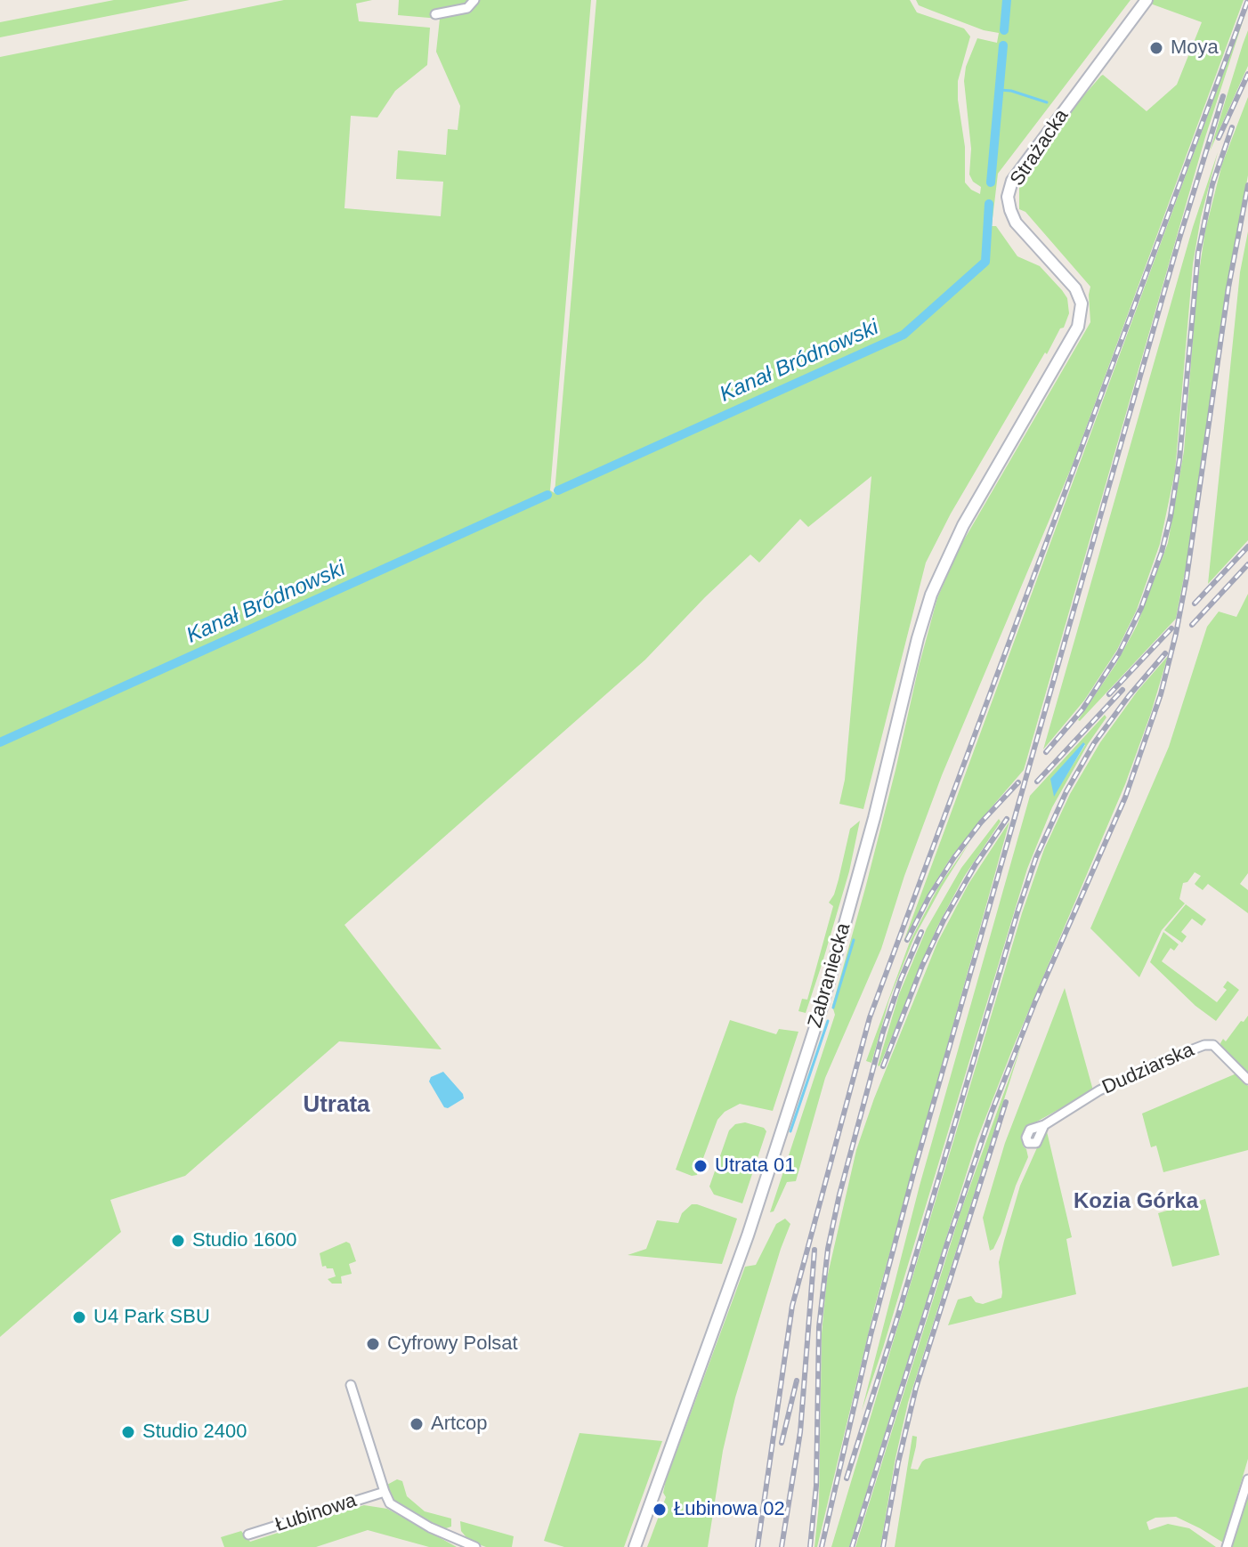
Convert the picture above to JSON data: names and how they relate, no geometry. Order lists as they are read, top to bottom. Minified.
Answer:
{"streets":{"main road":["Strażacka","Zabraniecka"],"street":["Dudziarska","Łubinowa"]},"crossings":[["Strażacka","Zabraniecka"]],"districts":["Utrata","Kozia Górka"],"water":["Kanał Bródnowski"],"places":["Moya","Utrata 01","Studio 1600","U4 Park SBU","Cyfrowy Polsat","Artcop","Studio 2400","Łubinowa 02"]}
